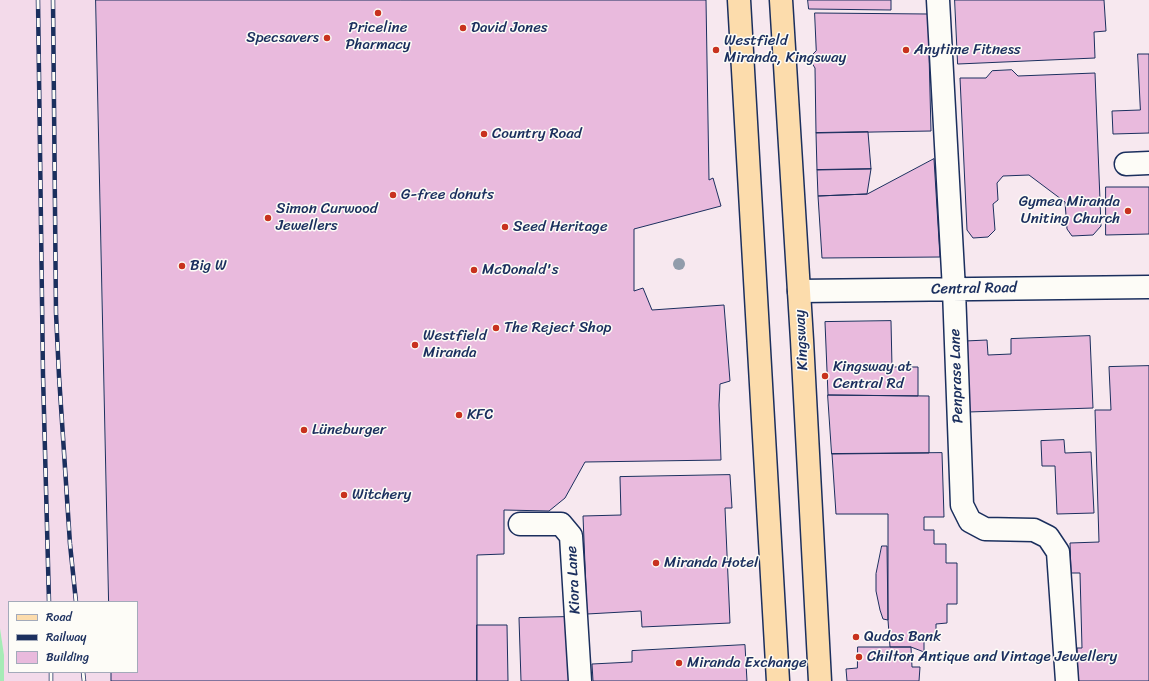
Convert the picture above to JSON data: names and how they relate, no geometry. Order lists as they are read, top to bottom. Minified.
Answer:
{"streets":{"main road":["Kingsway"],"street":["Central Road","Penprase Lane","Kiora Lane"]},"crossings":[["Central Road","Kingsway"],["Central Road","Penprase Lane"]],"places":["Priceline Pharmacy","David Jones","Specsavers","Westfield Miranda, Kingsway","Anytime Fitness","Country Road","G-free donuts","Gymea Miranda Uniting Church","Simon Curwood Jewellers","Seed Heritage","Big W","McDonald's","The Reject Shop","Westfield Miranda","Kingsway at Central Rd","KFC","Lüneburger","Witchery","Miranda Hotel","Qudos Bank","Chilton Antique and Vintage Jewellery","Miranda Exchange"],"legend":["Road","Railway","Building"]}
